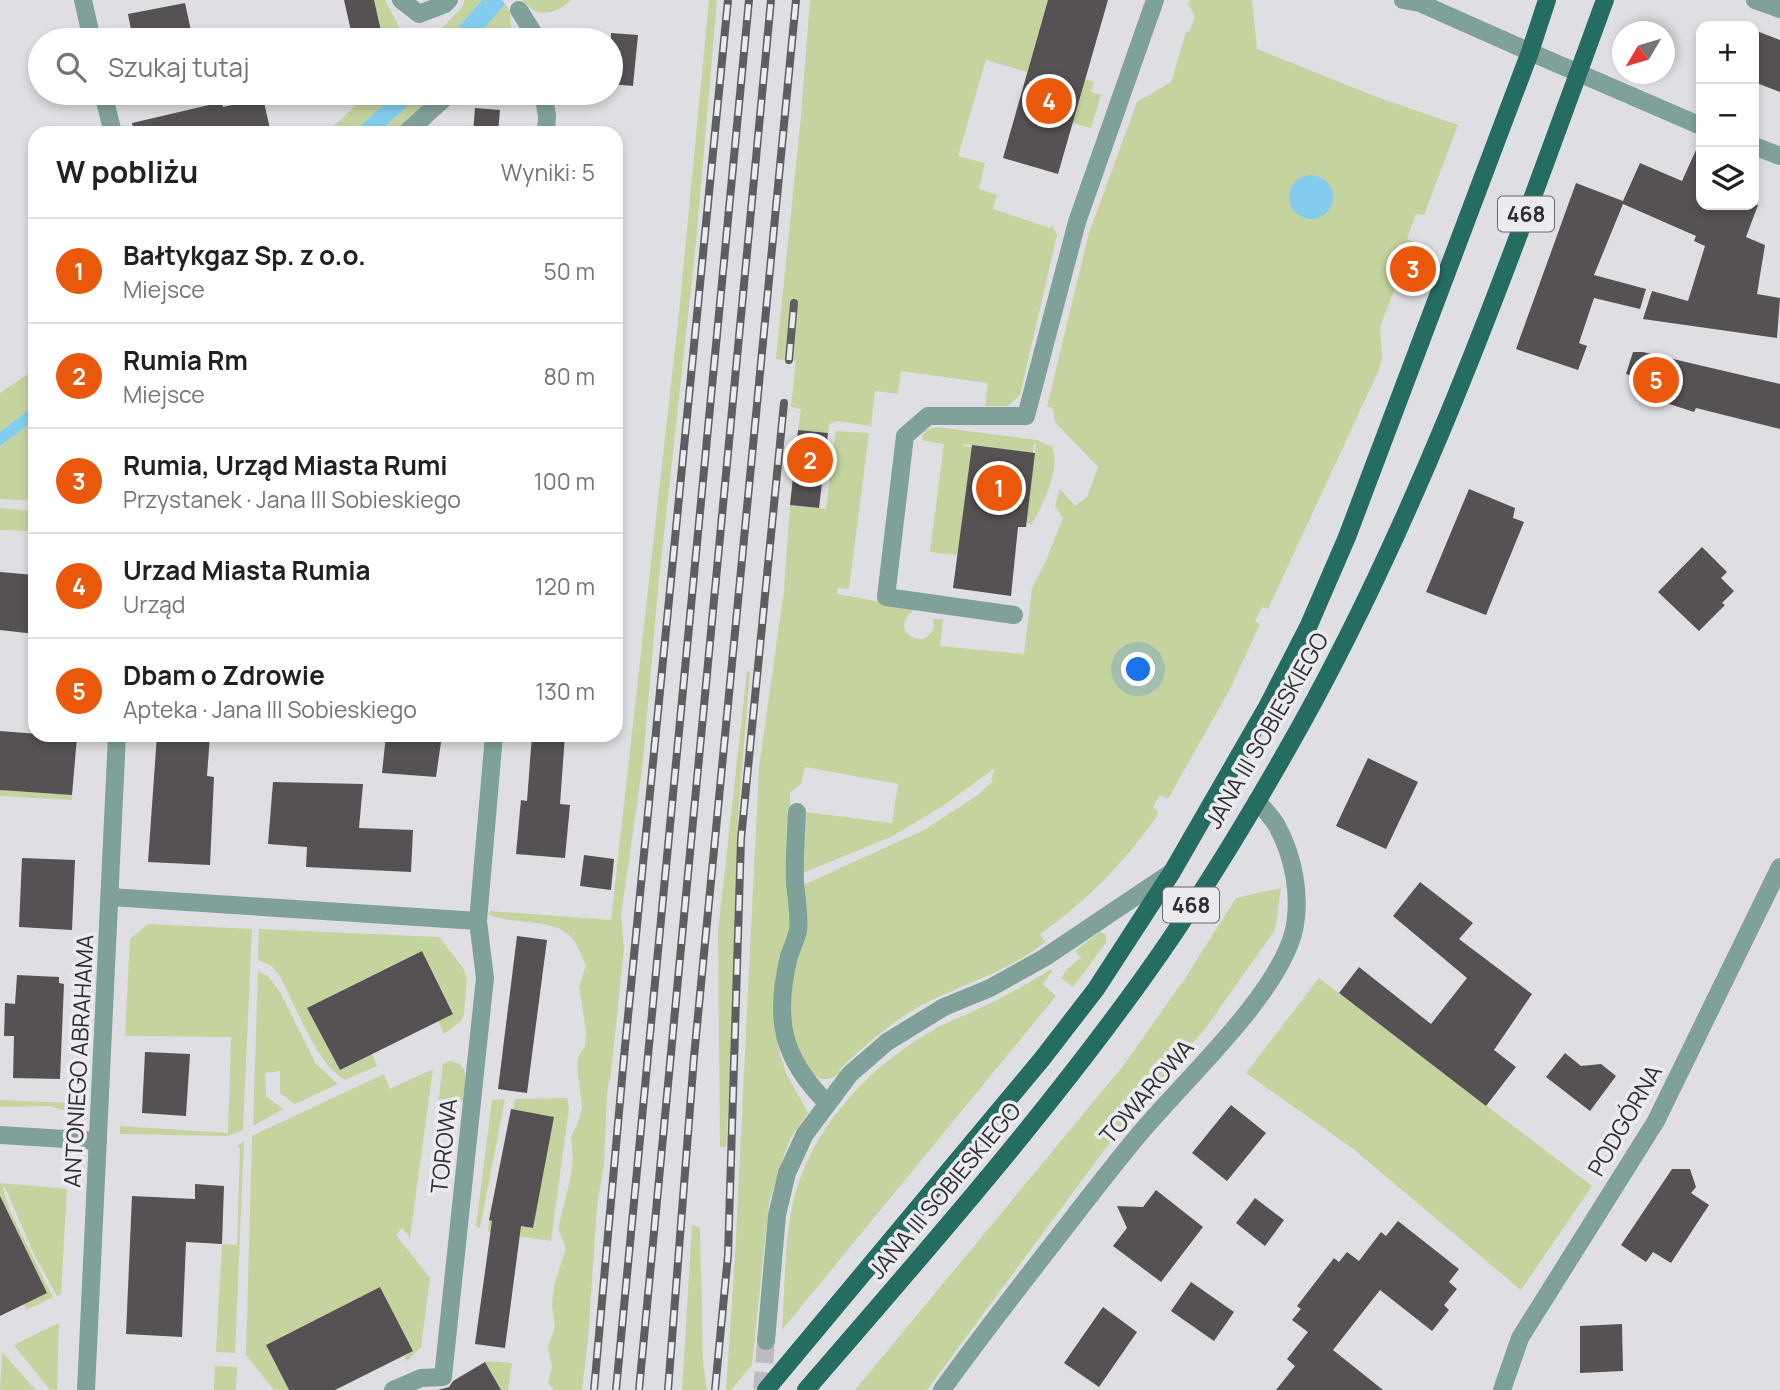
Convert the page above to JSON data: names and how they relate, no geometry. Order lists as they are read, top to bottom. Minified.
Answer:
{"streets":{"main road":["468","JANA III SOBIESKIEGO"],"street":["ANTONIEGO ABRAHAMA","TOWAROWA","PODGÓRNA","TOROWA"]},"crossings":[["JANA III SOBIESKIEGO","TOWAROWA"]],"north":"bottom left","page":{"map_buttons":["+","−"],"search":"Szukaj tutaj","pins":["4","3","5","2","1"],"heading":["W pobliżu","Wyniki: 5"],"list":[{"mark":"1","name":"Bałtykgaz Sp. z o.o.","note":"Miejsce","value":"50 m"},{"mark":"2","name":"Rumia Rm","note":"Miejsce","value":"80 m"},{"mark":"3","name":"Rumia, Urząd Miasta Rumi","note":"Przystanek · Jana III Sobieskiego","value":"100 m"},{"mark":"4","name":"Urzad Miasta Rumia","note":"Urząd","value":"120 m"},{"mark":"5","name":"Dbam o Zdrowie","note":"Apteka · Jana III Sobieskiego","value":"130 m"}]}}
